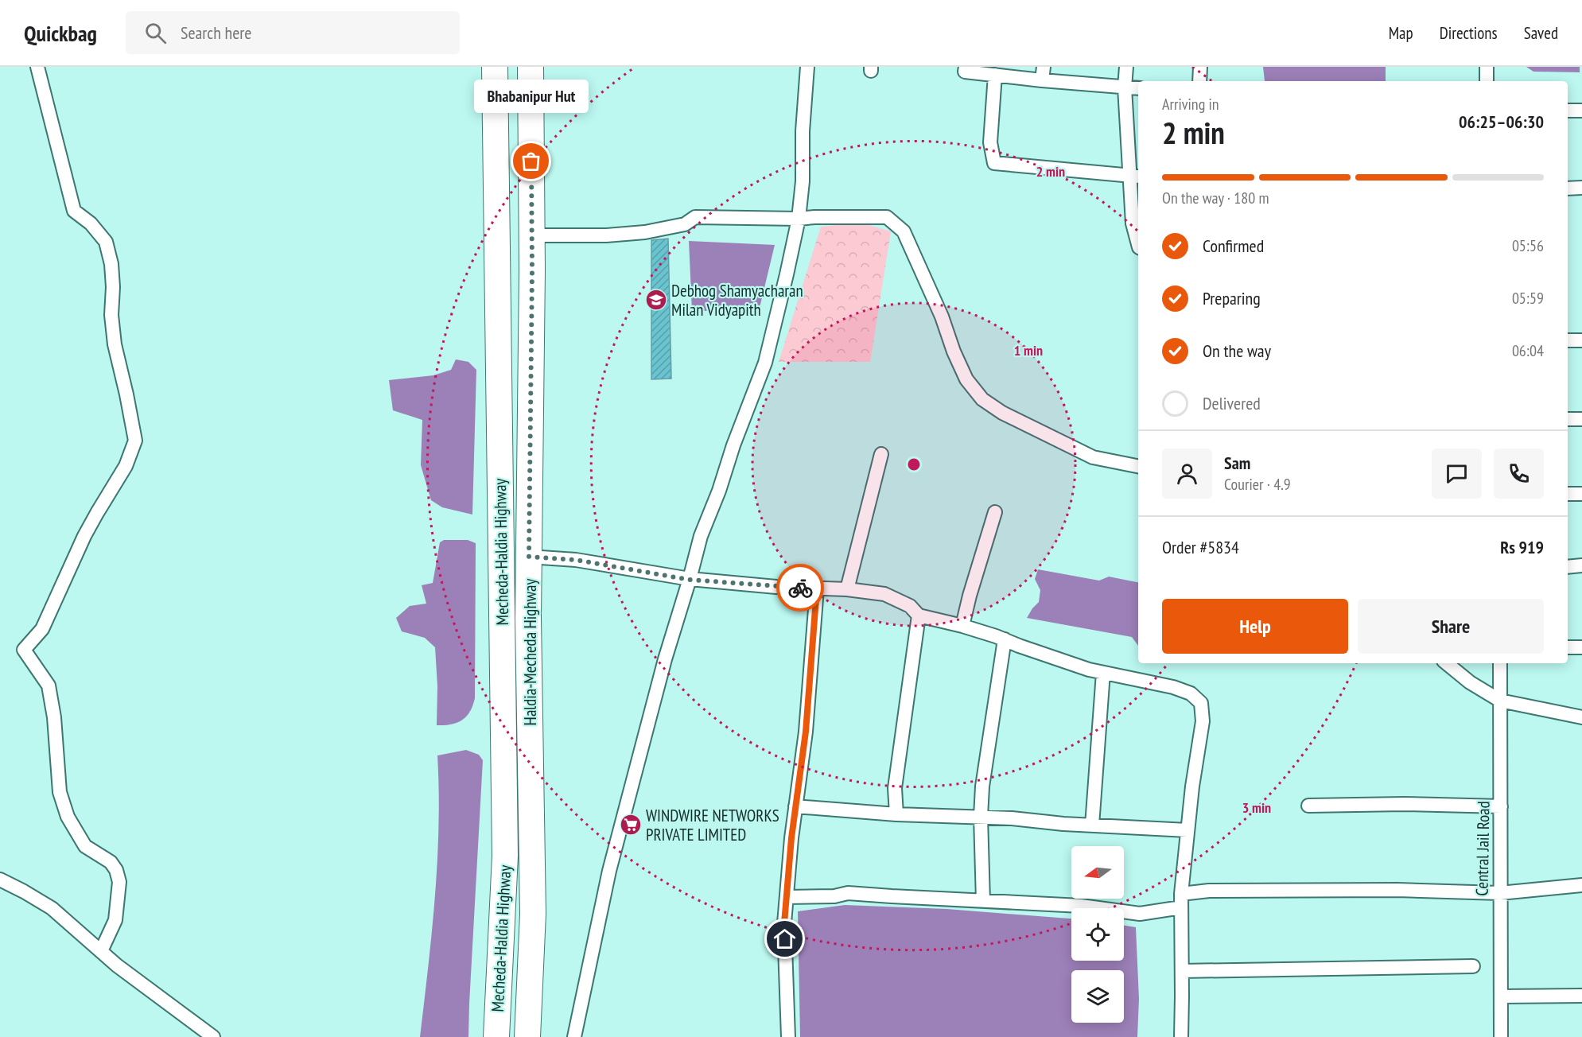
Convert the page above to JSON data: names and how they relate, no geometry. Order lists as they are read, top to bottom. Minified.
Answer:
{"streets":{"highway":["Mecheda-Haldia Highway","Haldia-Mecheda Highway"],"street":["Central Jail Road"]},"places":{"other":["Bhabanipur Hut"],"school or university":["Debhog Shamyacharan Milan Vidyapith"],"supermarket":["WINDWIRE NETWORKS PRIVATE LIMITED"]},"north":"left","page":{"header":"Quickbag","search":"Search here","nav":["Map","Directions","Saved"],"bubble":"Bhabanipur Hut","heading":["2 min","Arriving in","06:25–06:30"],"panel":["Sam","Courier · 4.9","Order #5834","Rs 919"],"bar":"On the way · 180 m","list":[["Confirmed","05:56"],["Preparing","05:59"],["On the way","06:04"],"Delivered"],"buttons":["Help","Share"]},"rings":["2 min","1 min","3 min"]}
